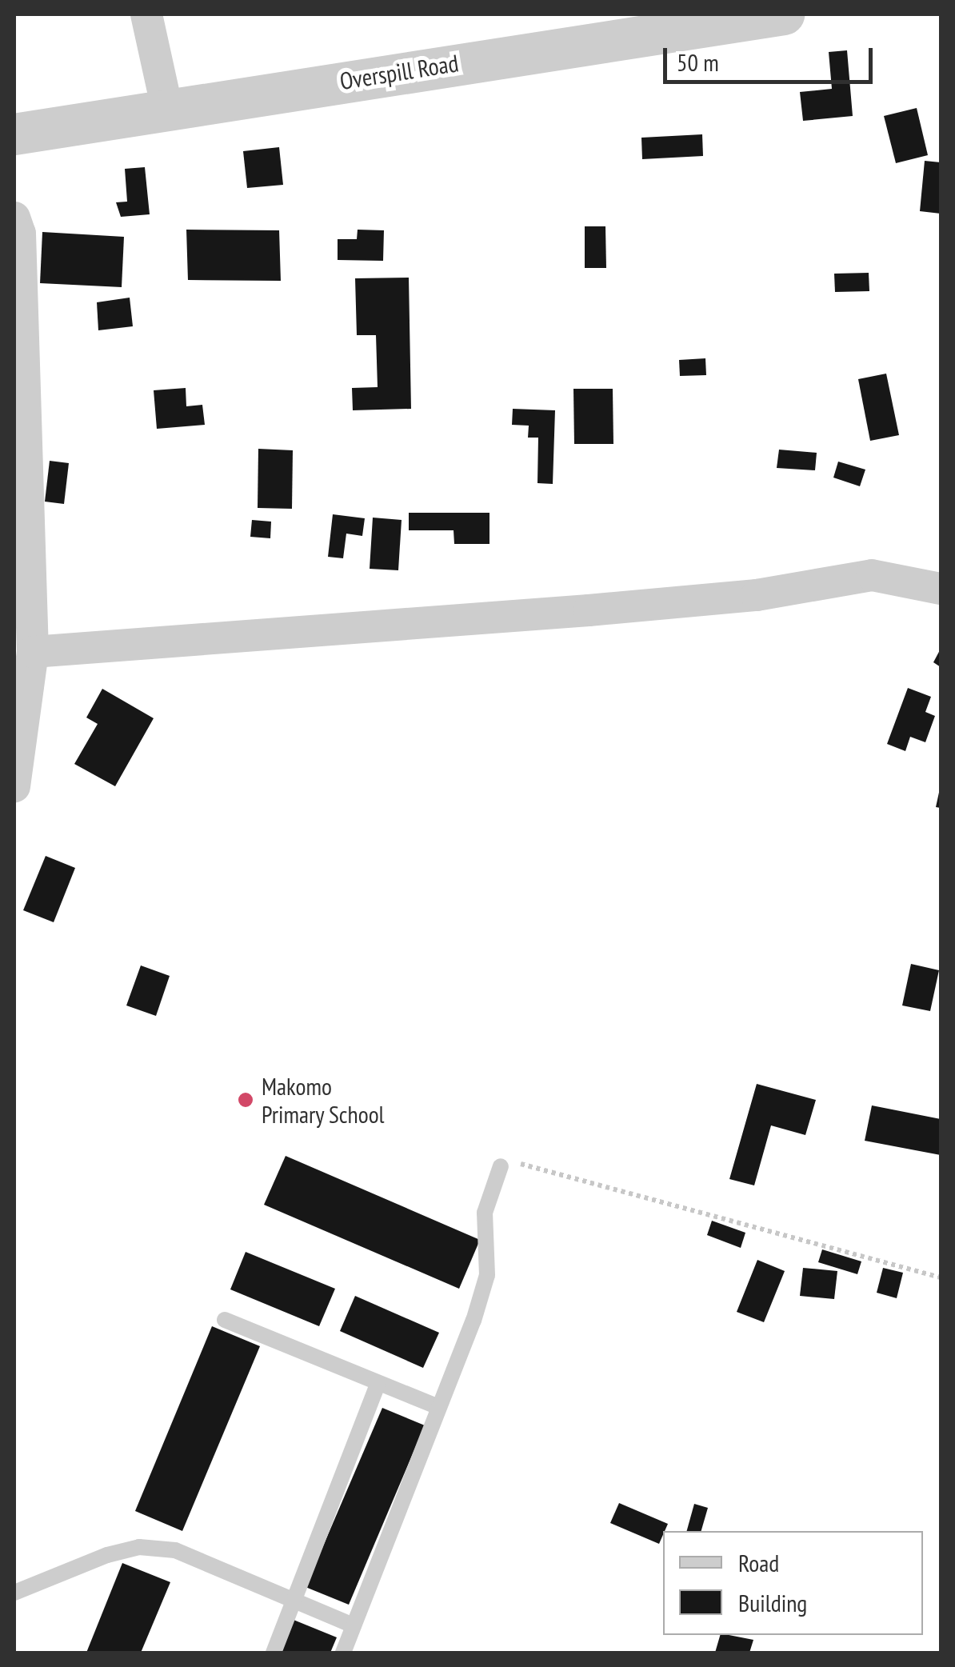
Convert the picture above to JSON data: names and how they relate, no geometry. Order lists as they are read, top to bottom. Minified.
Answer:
{"streets":{"street":["Overspill Road"]},"places":["Makomo Primary School"],"legend":["Road","Building"],"scale_bar":"50 m"}
